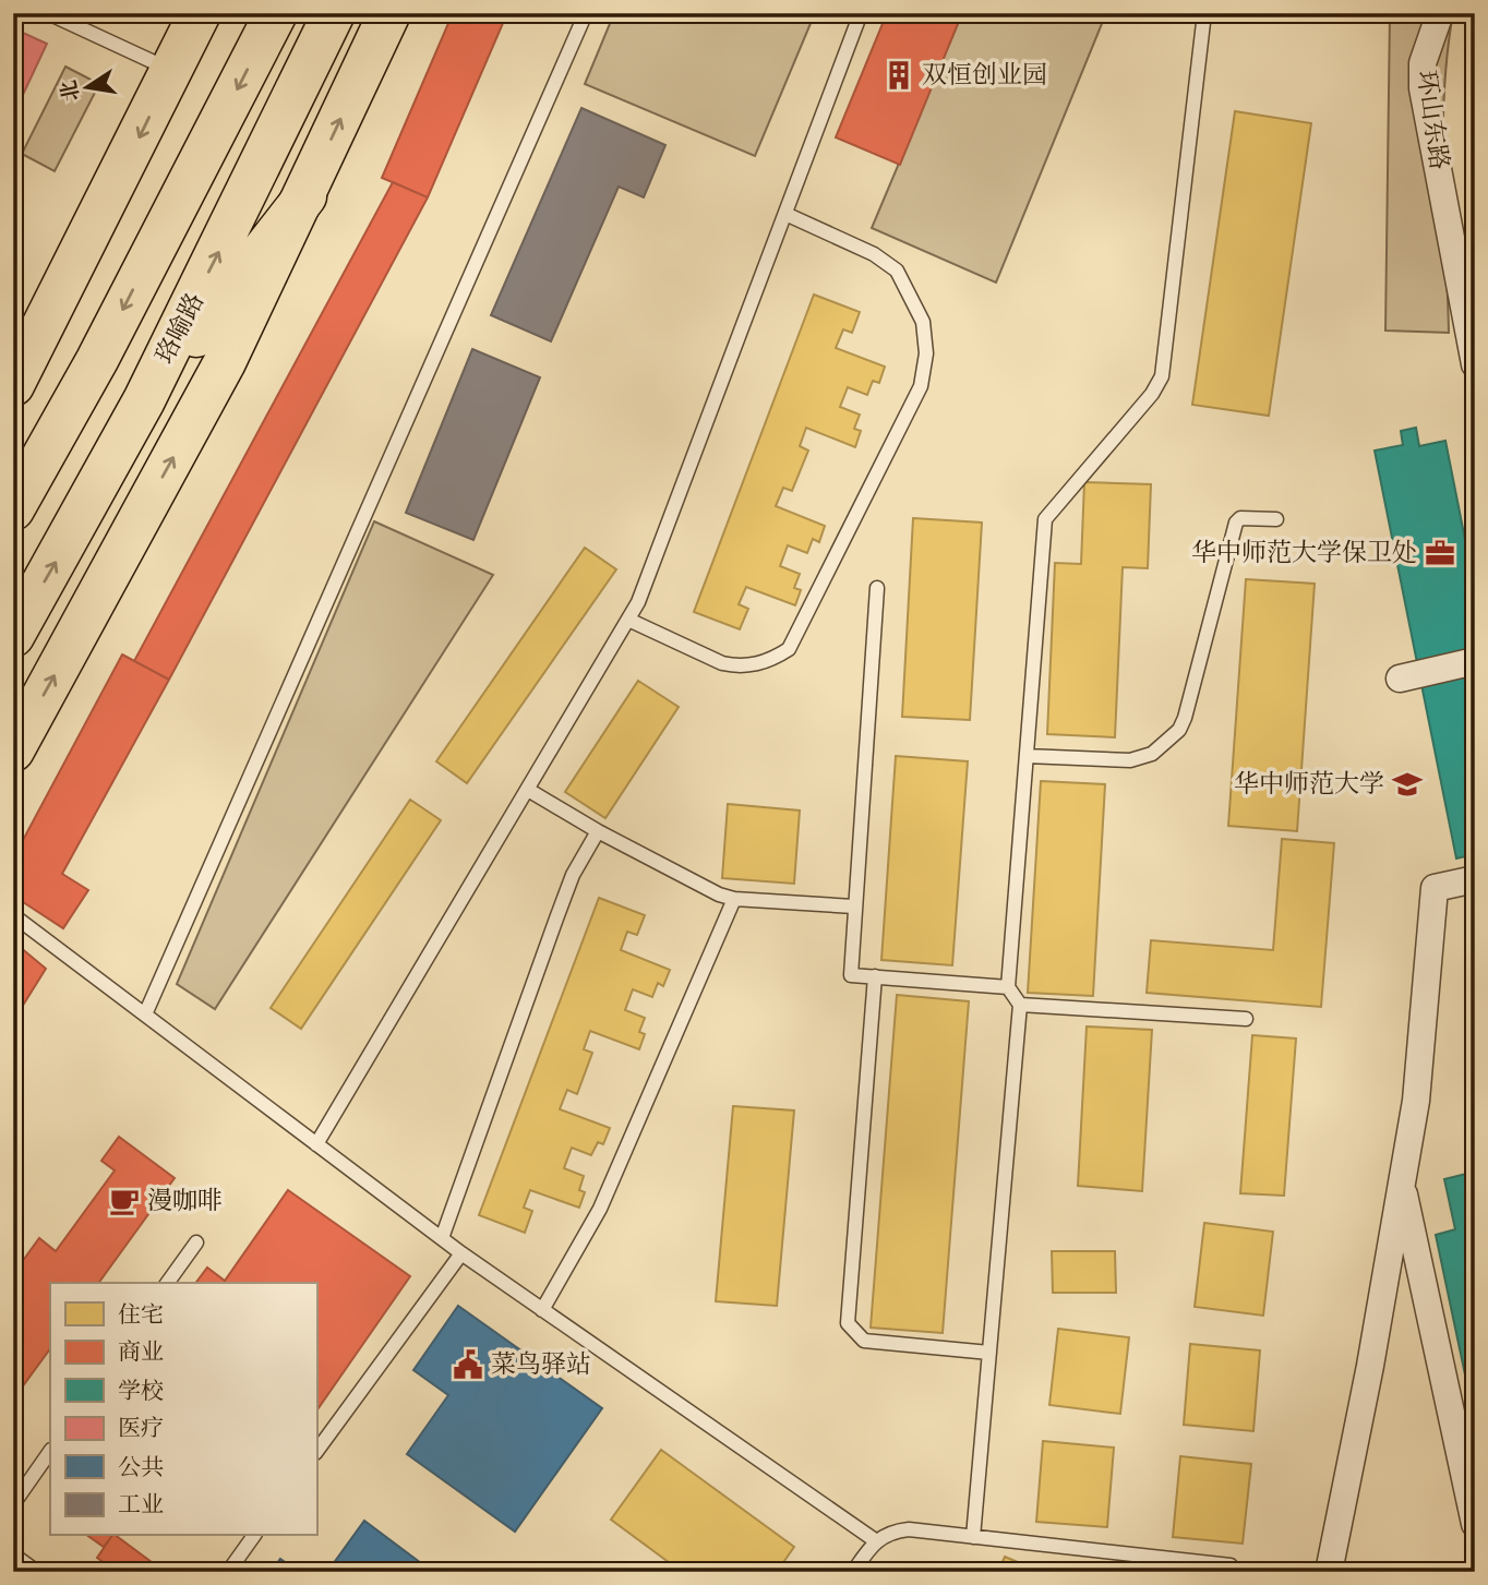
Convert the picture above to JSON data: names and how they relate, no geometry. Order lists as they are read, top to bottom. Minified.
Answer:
{"streets":{"main road":["珞喻路"],"street":["环山东路"]},"places":{"building":["双恒创业园"],"office":["华中师范大学保卫处"],"school or university":["华中师范大学"],"cafe":["漫咖啡"],"public building":["菜鸟驿站"]},"legend":["住宅","商业","学校","医疗","公共","工业"],"north":"left"}
